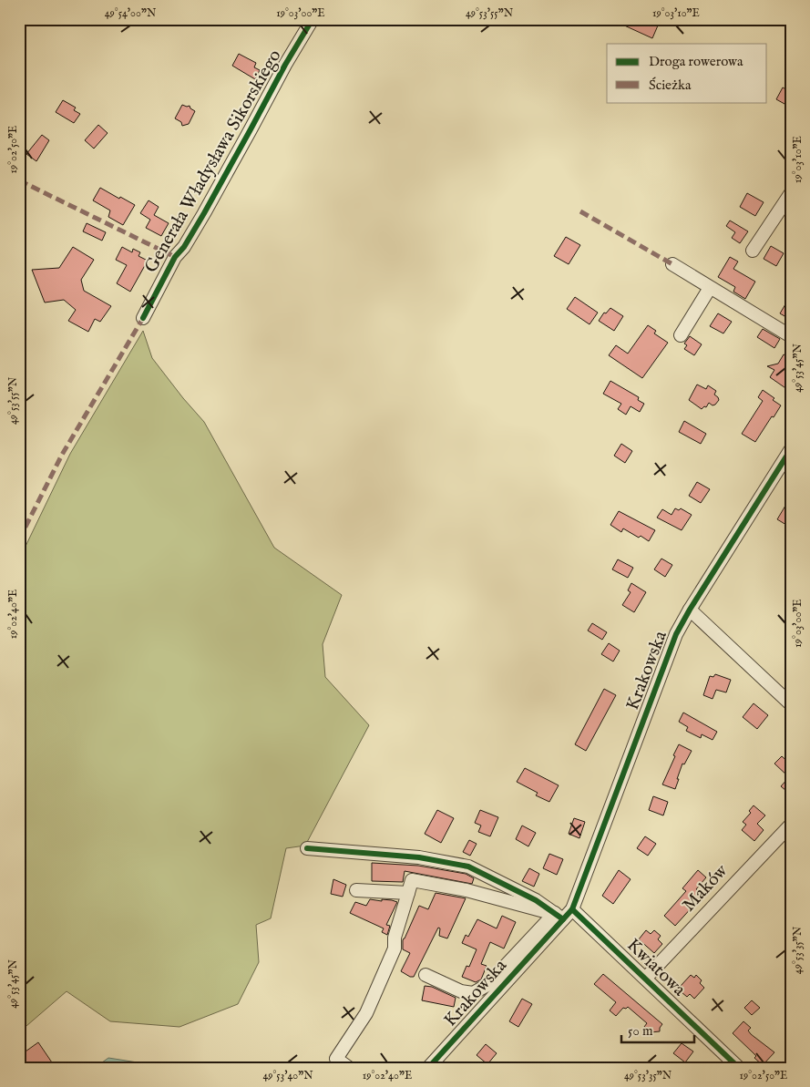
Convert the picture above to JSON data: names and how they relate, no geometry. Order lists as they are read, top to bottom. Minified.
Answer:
{"streets":{"street":["Generała Władysława Sikorskiego","Krakowska","Maków","Kwiatowa"]},"crossings":[["Krakowska","Kwiatowa"],["Maków","Kwiatowa"]],"legend":["Droga rowerowa","Ścieżka"],"scale_bar":"50 m","coordinates":["49°54'00\"N","19°03'00\"E","49°53'55\"N","19°03'10\"E","19°02'50\"E","49°53'45\"N","19°02'40\"E","49°53'35\"N","49°53'40\"N"]}
